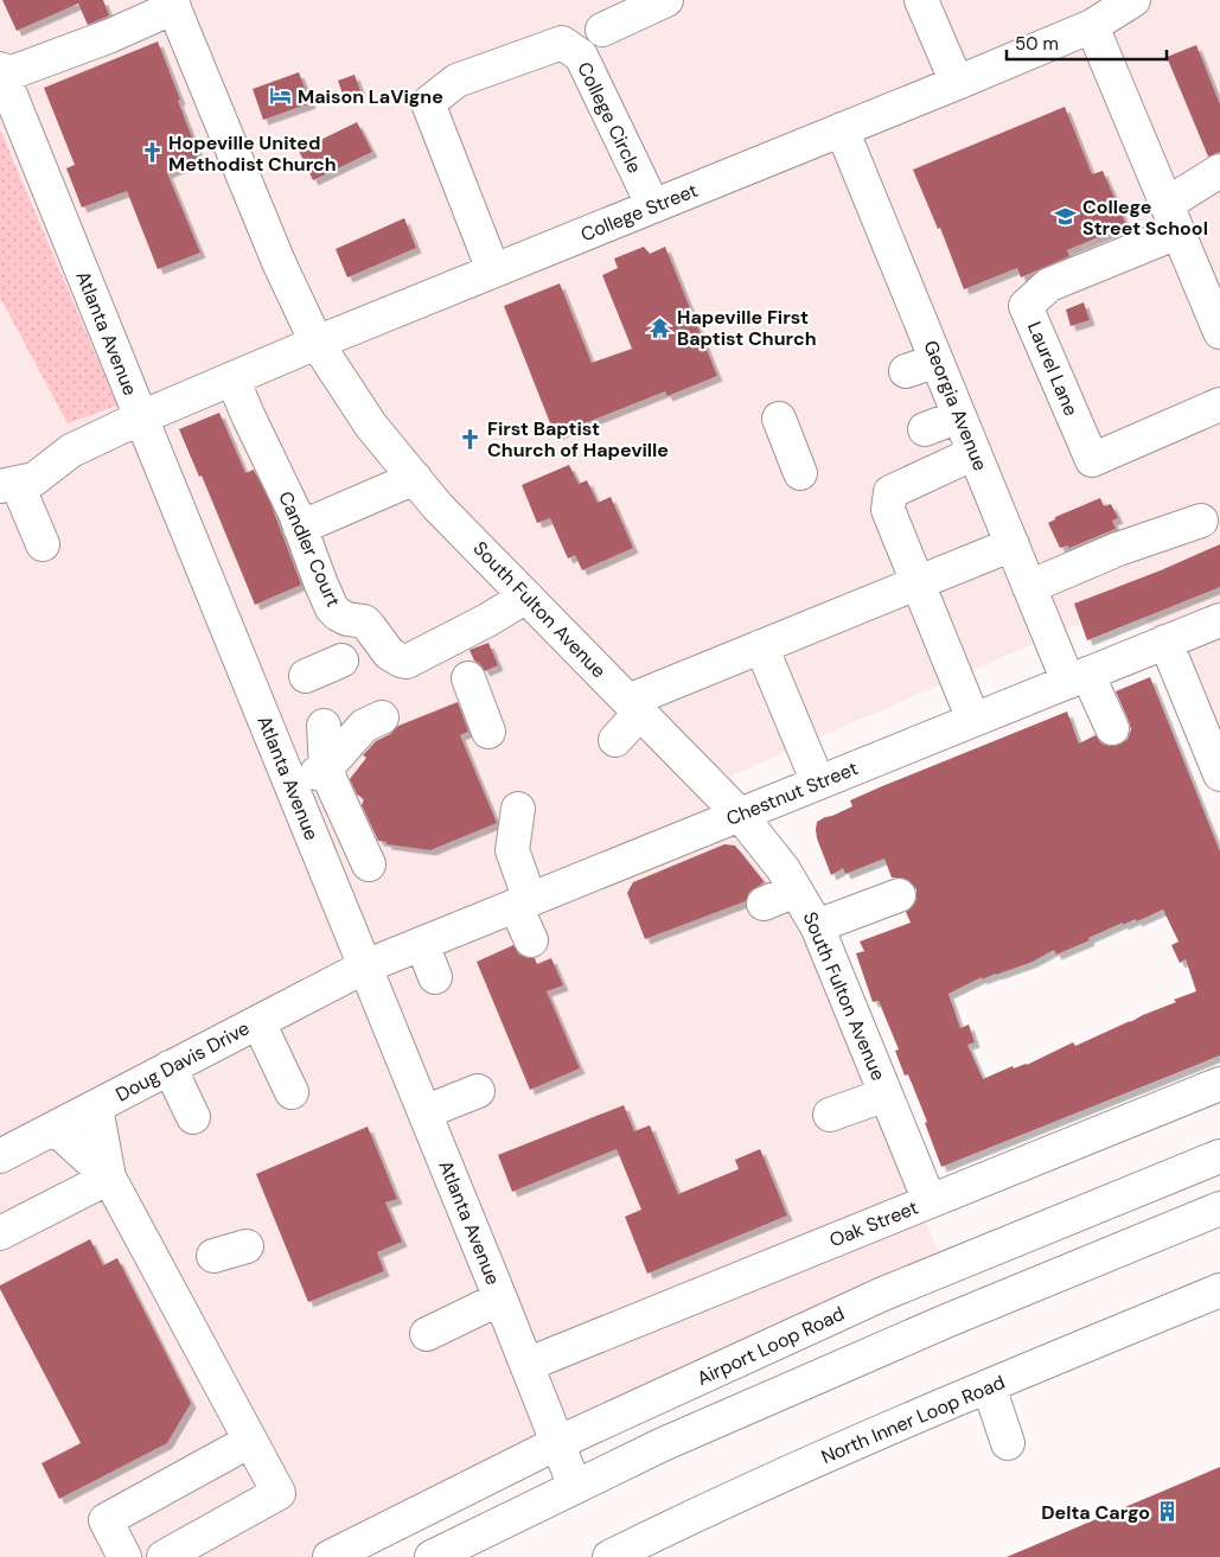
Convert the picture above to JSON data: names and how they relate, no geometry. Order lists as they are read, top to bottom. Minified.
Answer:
{"streets":{"street":["College Circle","College Street","Atlanta Avenue","Laurel Lane","Georgia Avenue","Candler Court","South Fulton Avenue","Chestnut Street","Doug Davis Drive","Oak Street","Airport Loop Road","North Inner Loop Road"]},"crossings":[["College Circle","College Street"],["College Street","Atlanta Avenue"],["College Street","Georgia Avenue"],["College Street","Candler Court"],["College Street","South Fulton Avenue"],["Atlanta Avenue","Chestnut Street"],["Atlanta Avenue","Doug Davis Drive"],["Atlanta Avenue","Oak Street"],["Atlanta Avenue","Airport Loop Road"],["Georgia Avenue","Chestnut Street"],["Candler Court","South Fulton Avenue"],["South Fulton Avenue","Chestnut Street"],["South Fulton Avenue","Oak Street"],["Chestnut Street","Doug Davis Drive"]],"places":{"hotel":["Maison LaVigne"],"church":["Hopeville United Methodist Church","First Baptist Church of Hapeville"],"school or university":["College Street School"],"temple":["Hapeville First Baptist Church"],"building":["Delta Cargo"]},"scale_bar":"50 m"}
